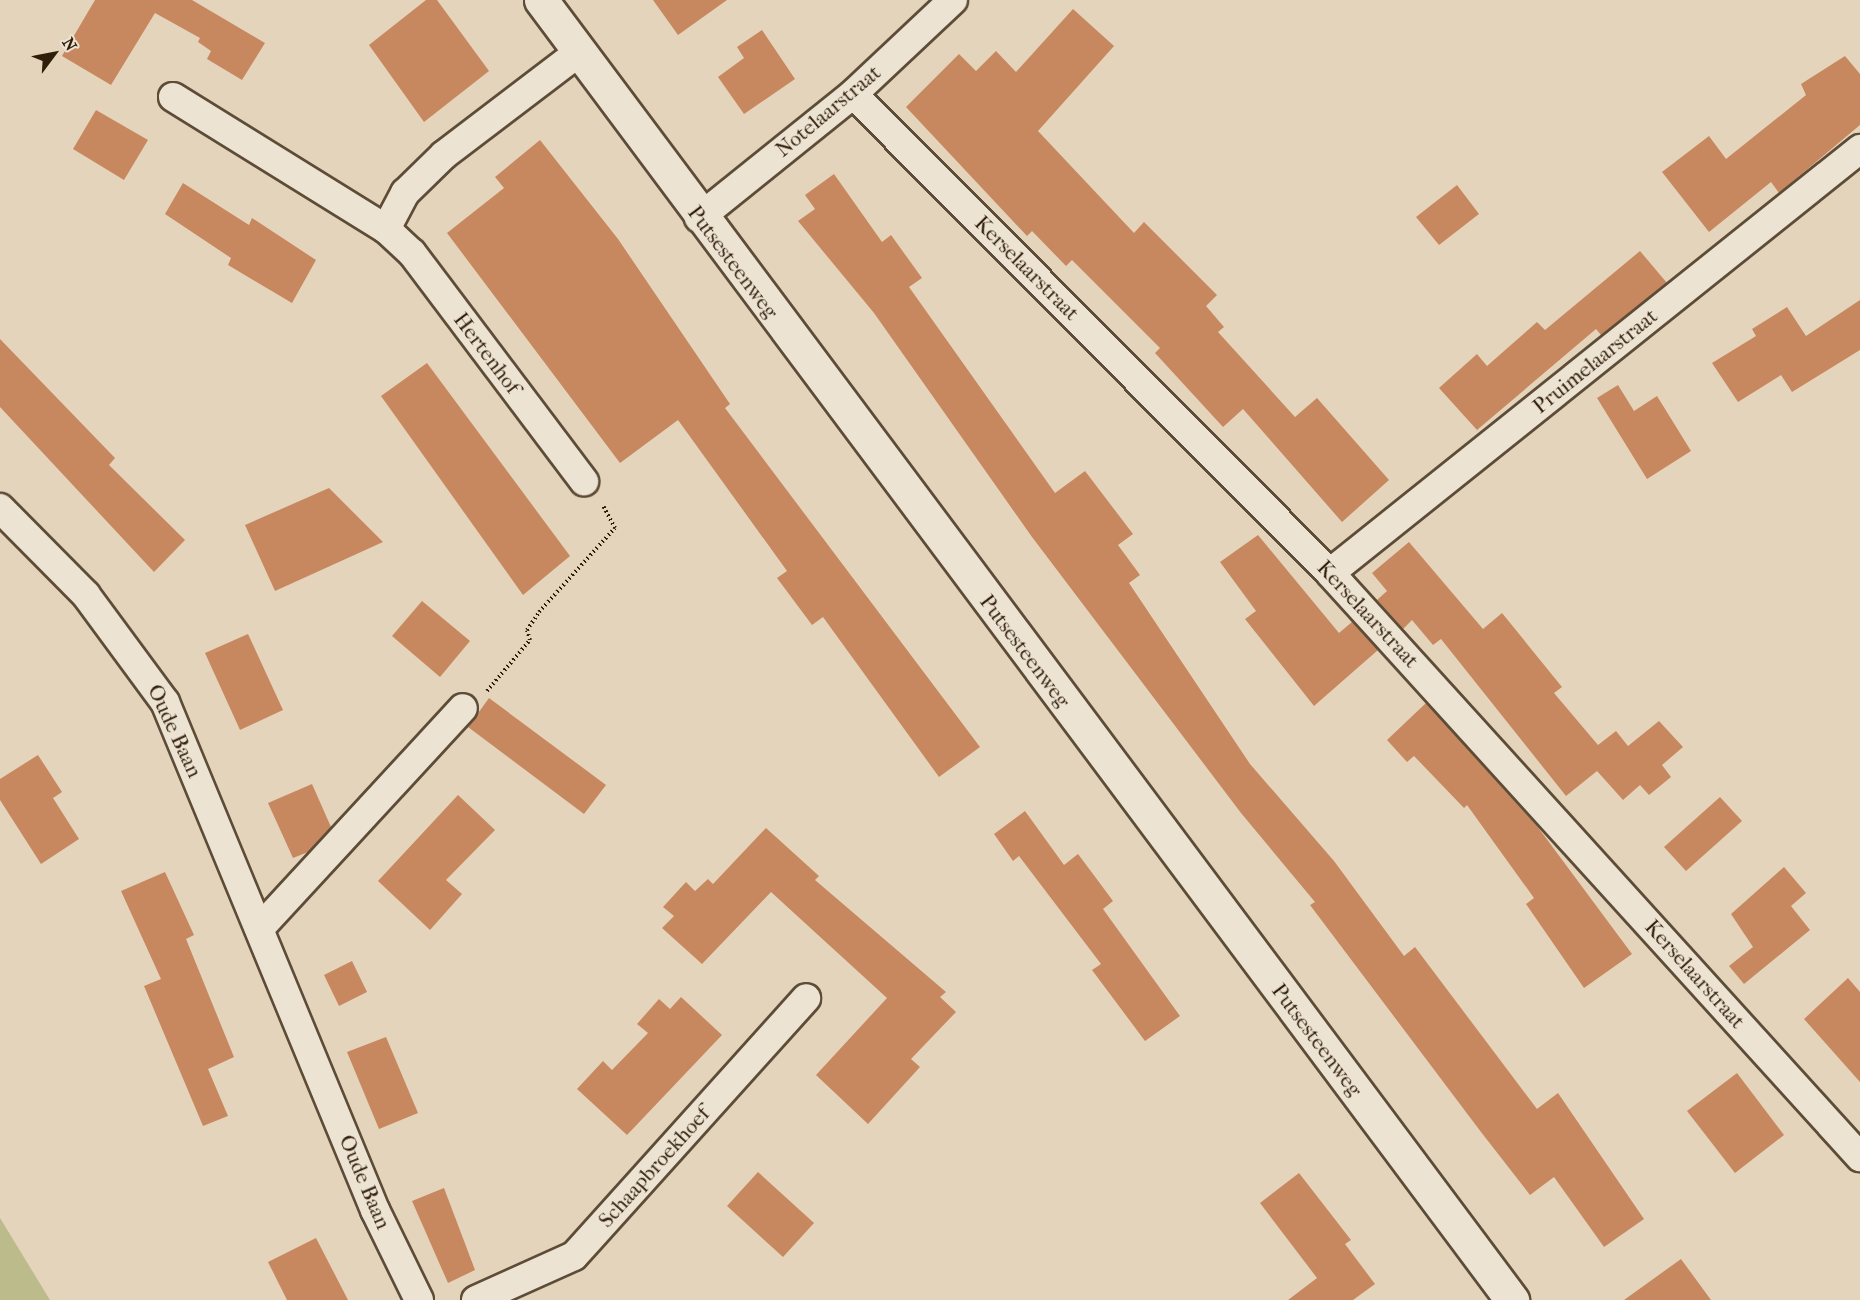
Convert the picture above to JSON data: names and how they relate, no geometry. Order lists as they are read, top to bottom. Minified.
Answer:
{"streets":{"main road":["Putsesteenweg"],"street":["Notelaarstraat","Kerselaarstraat","Hertenhof","Pruimelaarstraat","Oude Baan","Schaapbroekhoef"]},"crossings":[["Notelaarstraat","Putsesteenweg"],["Notelaarstraat","Kerselaarstraat"],["Kerselaarstraat","Pruimelaarstraat"]],"north":"top right"}
